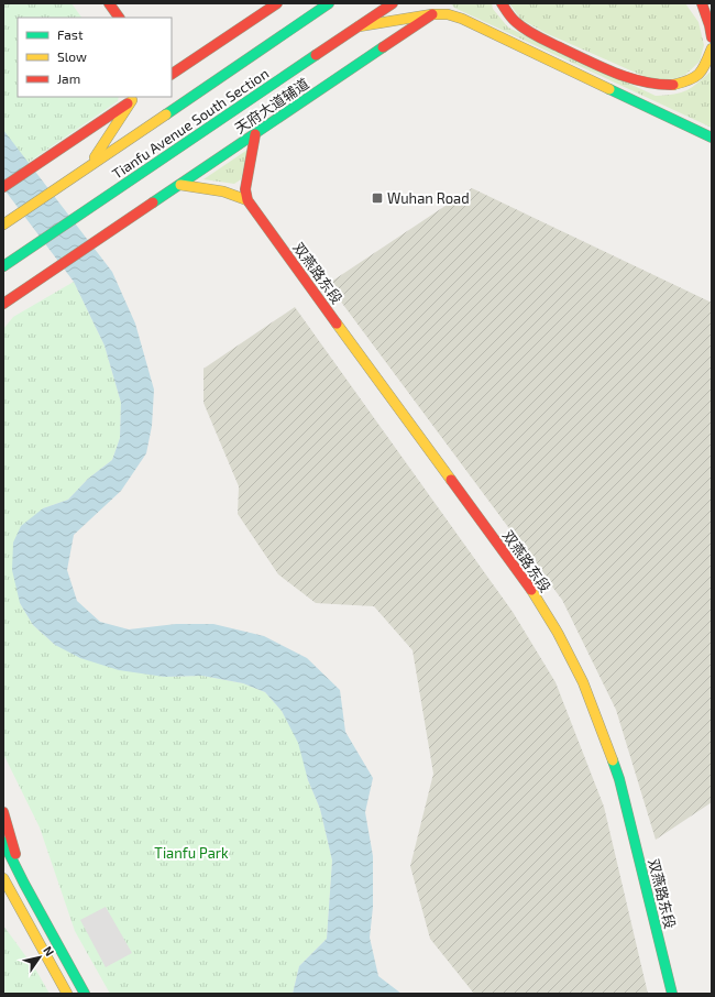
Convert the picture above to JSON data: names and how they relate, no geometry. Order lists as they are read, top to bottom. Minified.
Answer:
{"streets":{"main road":["天府大道辅道","Tianfu Avenue South Section","双燕路东段"]},"parks":["Tianfu Park"],"places":{"transit":["Wuhan Road"]},"legend":["Fast","Slow","Jam"],"north":"top right"}
